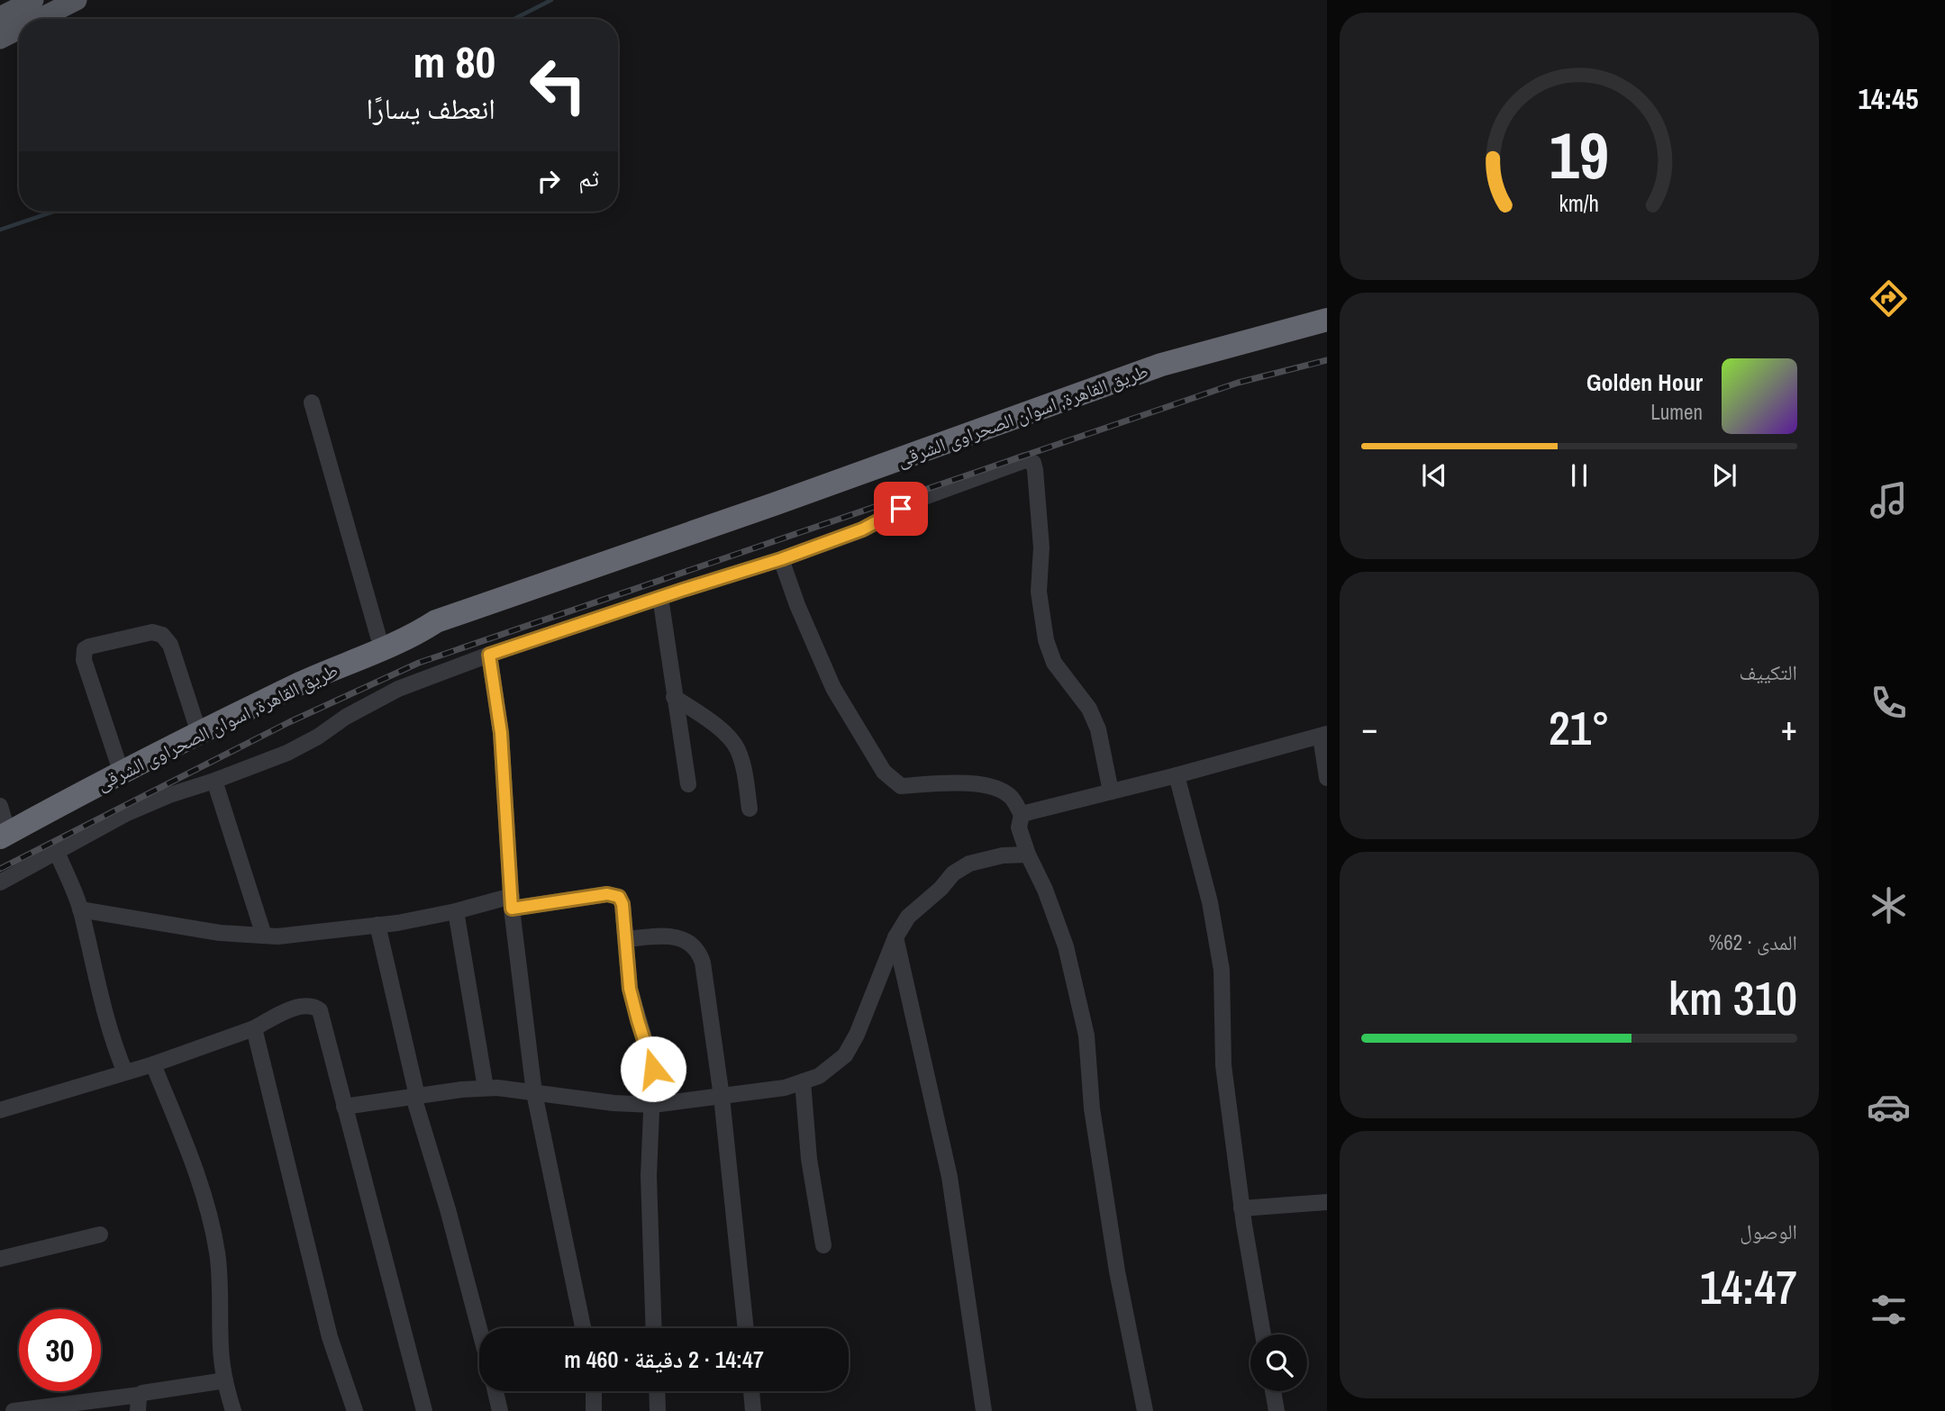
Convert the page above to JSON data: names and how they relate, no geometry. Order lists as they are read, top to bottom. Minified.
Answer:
{"streets":{"highway":["طريق القاهرة, اسوان الصحراوى الشرقى"]},"page":{"tabs":"14:45","turn":["80 m","انعطف يسارًا"],"then":"ثم","song":["Golden Hour","Lumen"],"tile":["التكييف",["المدى · 62%","310 km"],["الوصول","14:47"]],"heat":["−","21°","+"],"limit":"30","trip":"14:47 · 2 دقيقة · 460 m","gauge":["19","km/h"]}}
